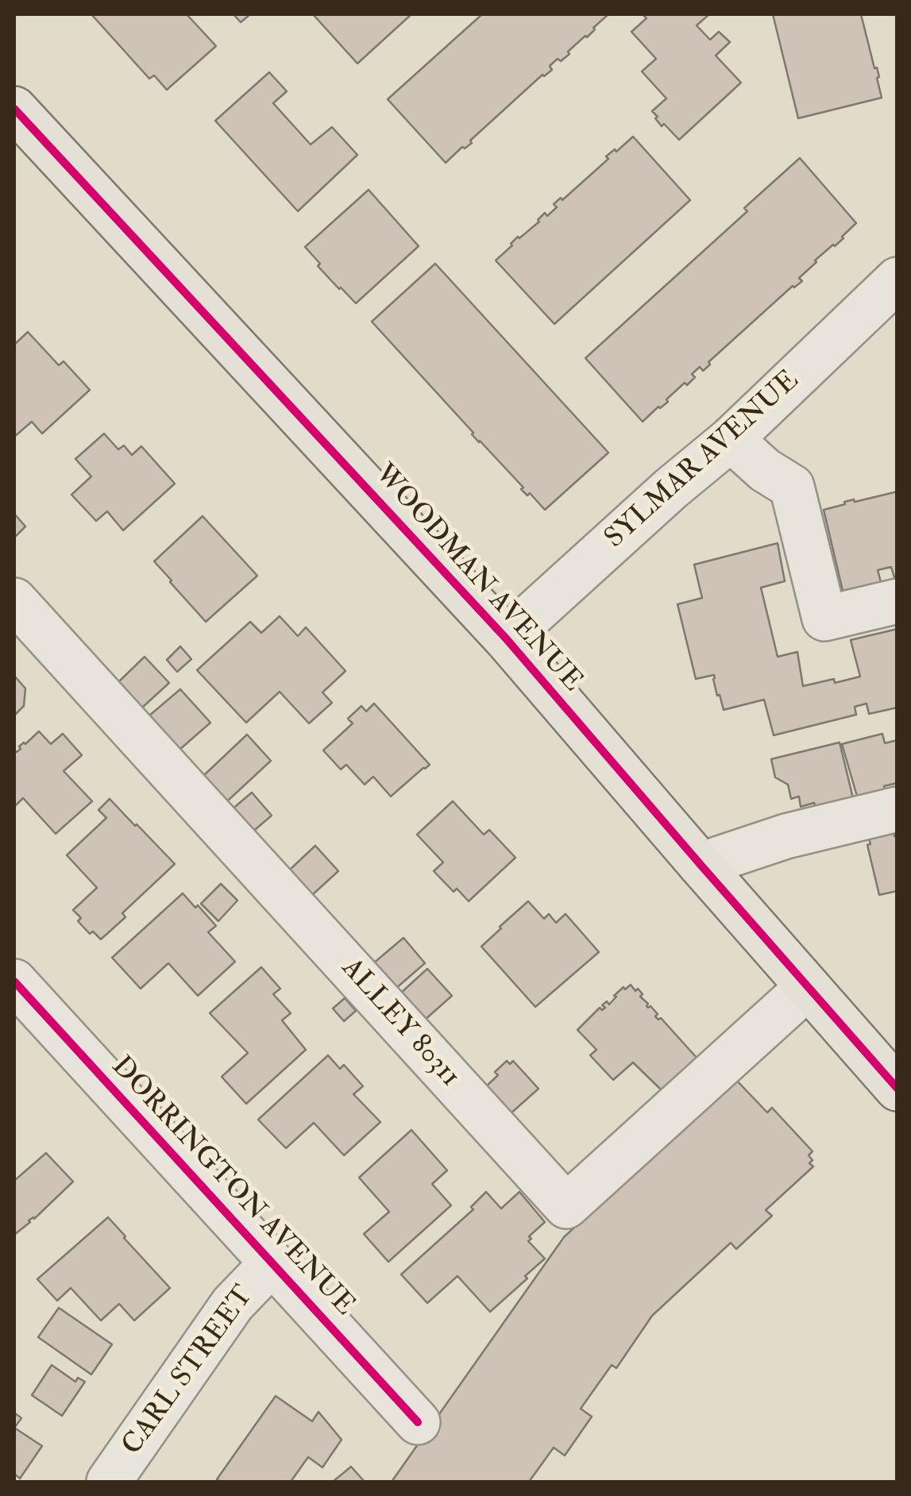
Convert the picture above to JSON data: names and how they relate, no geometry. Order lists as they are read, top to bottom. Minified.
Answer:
{"streets":{"main road":["WOODMAN AVENUE"],"street":["SYLMAR AVENUE","ALLEY 80311","DORRINGTON AVENUE","CARL STREET"]},"crossings":[["SYLMAR AVENUE","WOODMAN AVENUE"],["WOODMAN AVENUE","ALLEY 80311"],["DORRINGTON AVENUE","CARL STREET"]]}
